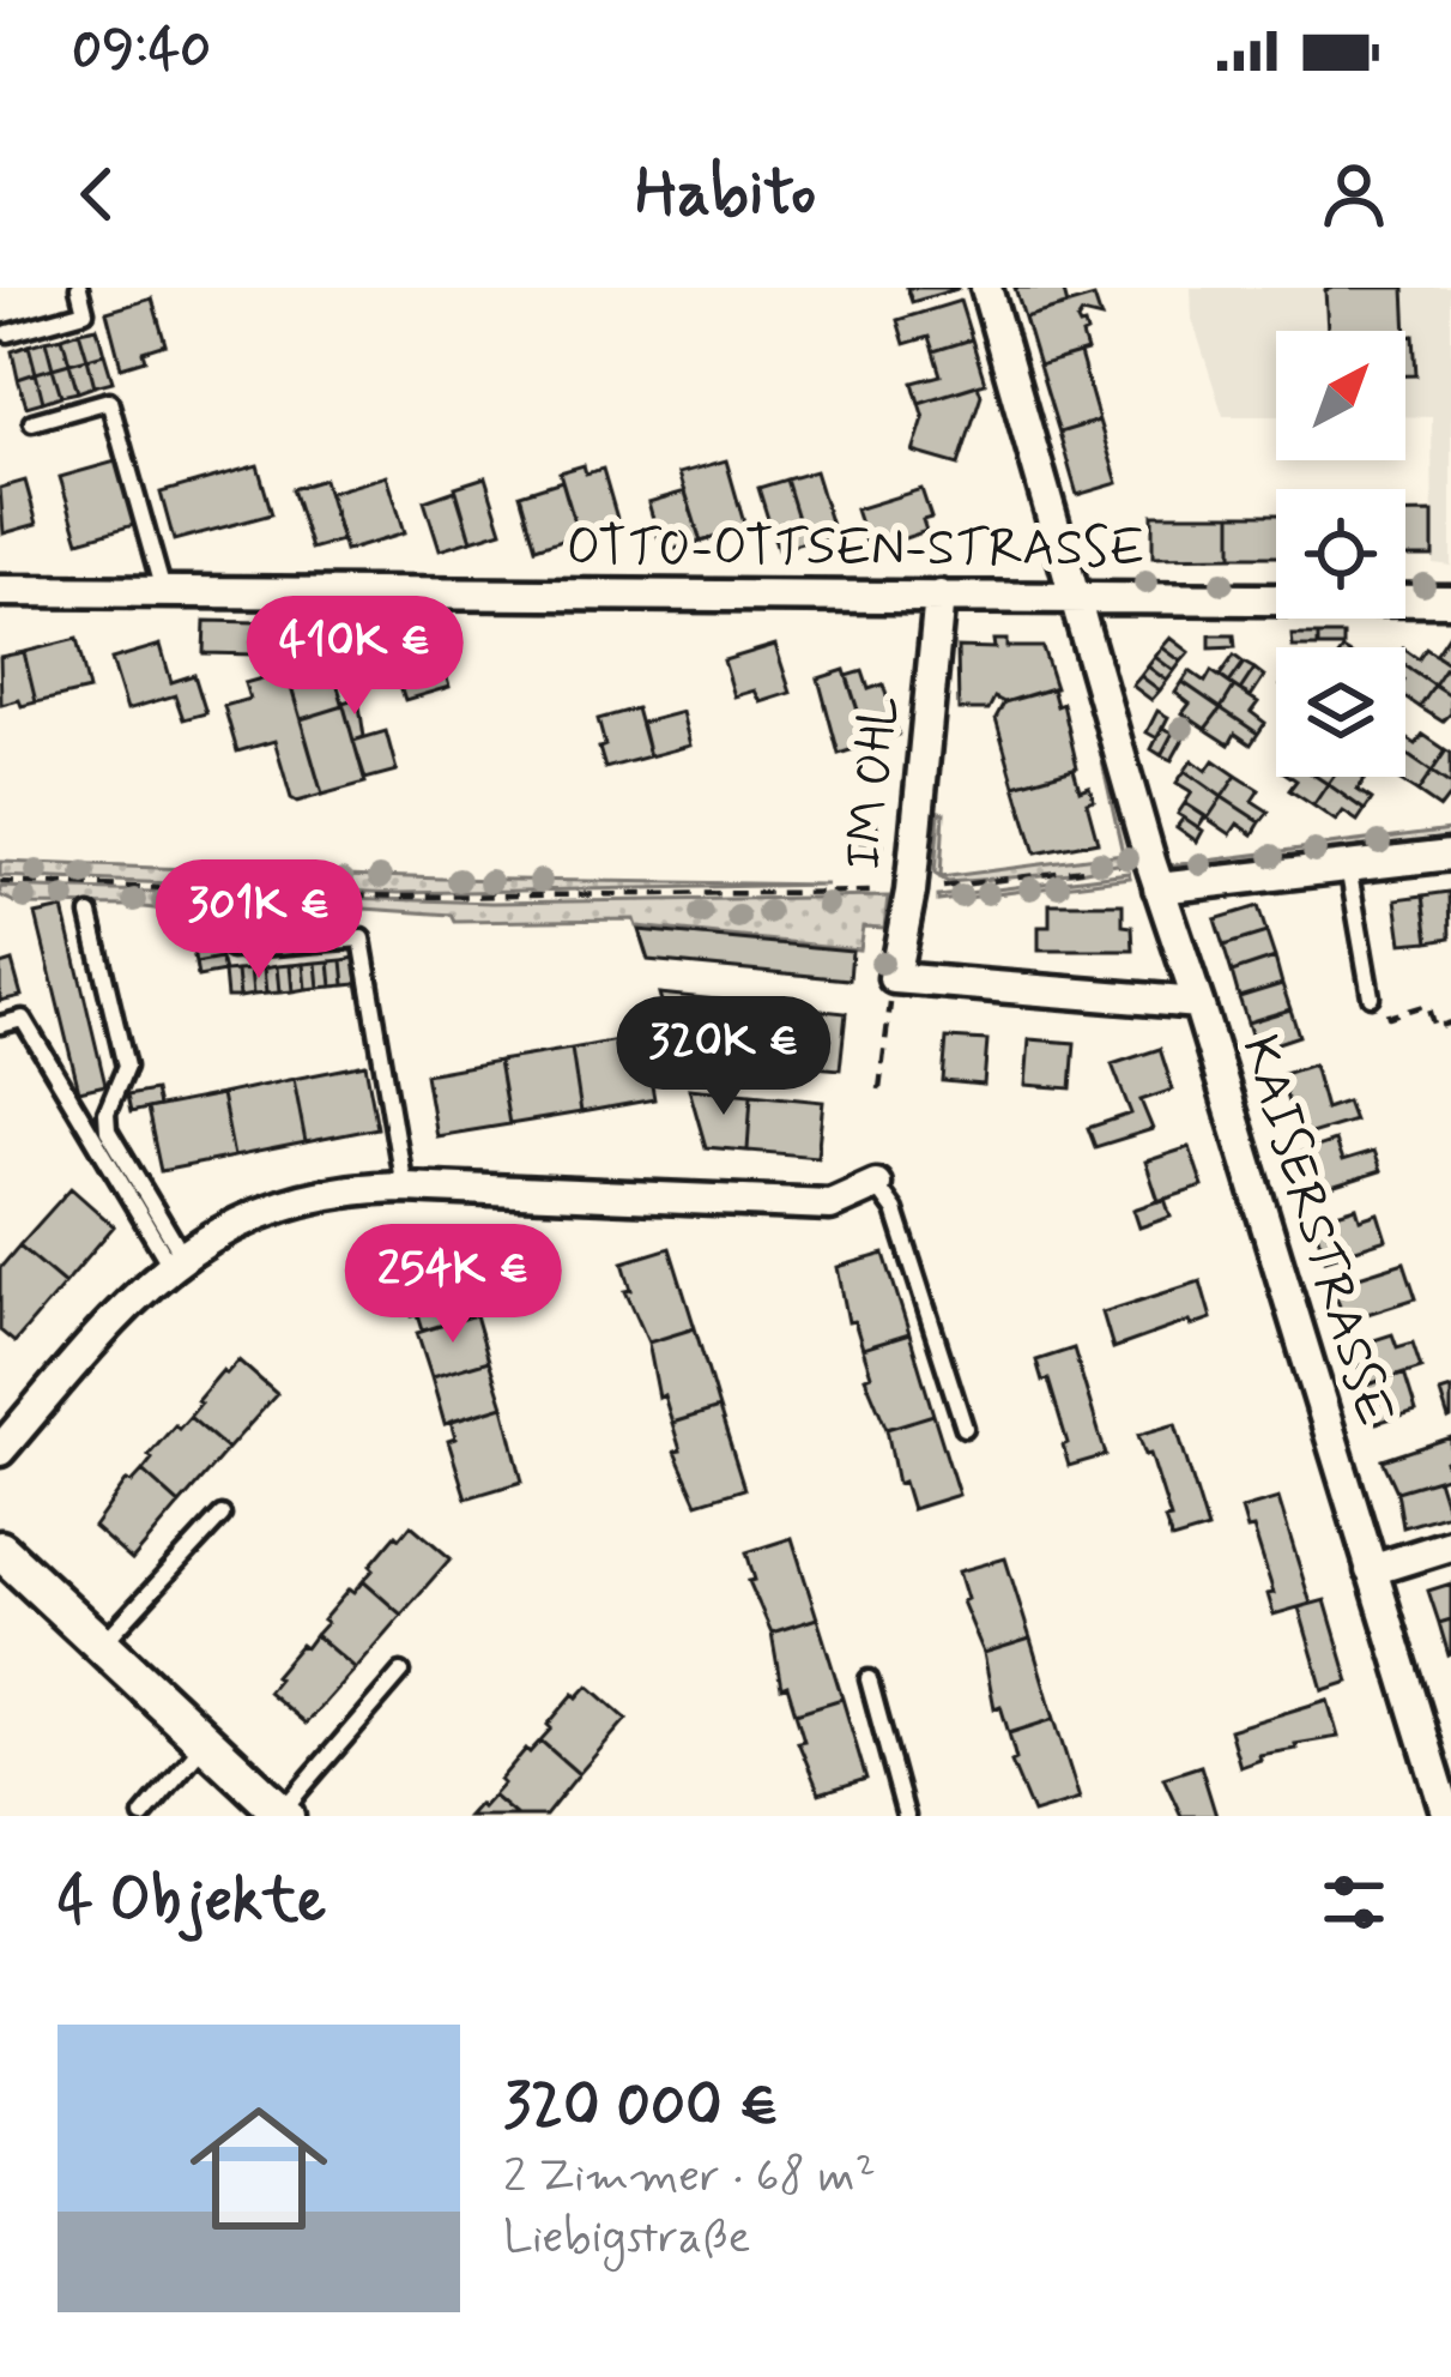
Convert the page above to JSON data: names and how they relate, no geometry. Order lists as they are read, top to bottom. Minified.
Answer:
{"streets":{"street":["OTTO-OTTSEN-STRASSE","IM OHL","KAISERSTRASSE"]},"crossings":[["OTTO-OTTSEN-STRASSE","IM OHL"],["OTTO-OTTSEN-STRASSE","KAISERSTRASSE"],["IM OHL","KAISERSTRASSE"]],"north":"top right","page":{"status":"09:40","header":"Habito","price":["410K €","301K €","320K €","254K €"],"heading":"4 Objekte","list":[{"name":"320 000 €","note":"2 Zimmer · 68 m² · Liebigstraße"}]}}
